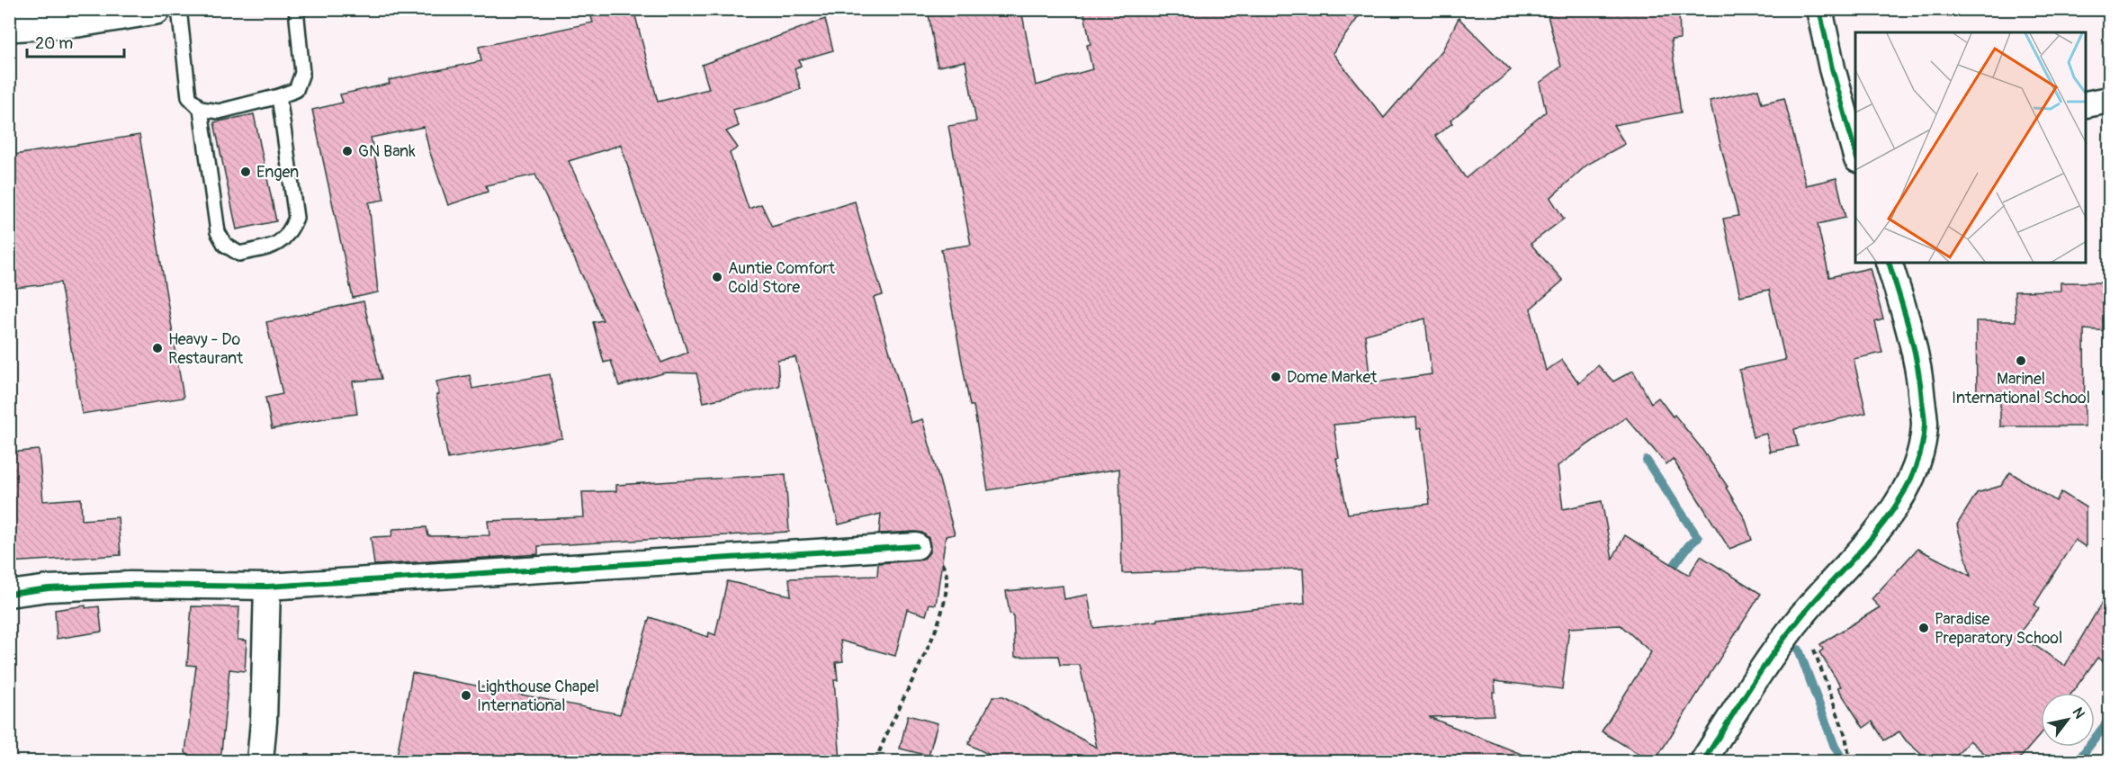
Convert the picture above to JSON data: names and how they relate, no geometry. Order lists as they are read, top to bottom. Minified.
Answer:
{"places":["GN Bank","Engen","Auntie Comfort Cold Store","Heavy - Do Restaurant","Marinel International School","Dome Market","Paradise Preparatory School","Lighthouse Chapel International"],"scale_bar":"20 m","north":"top right"}
